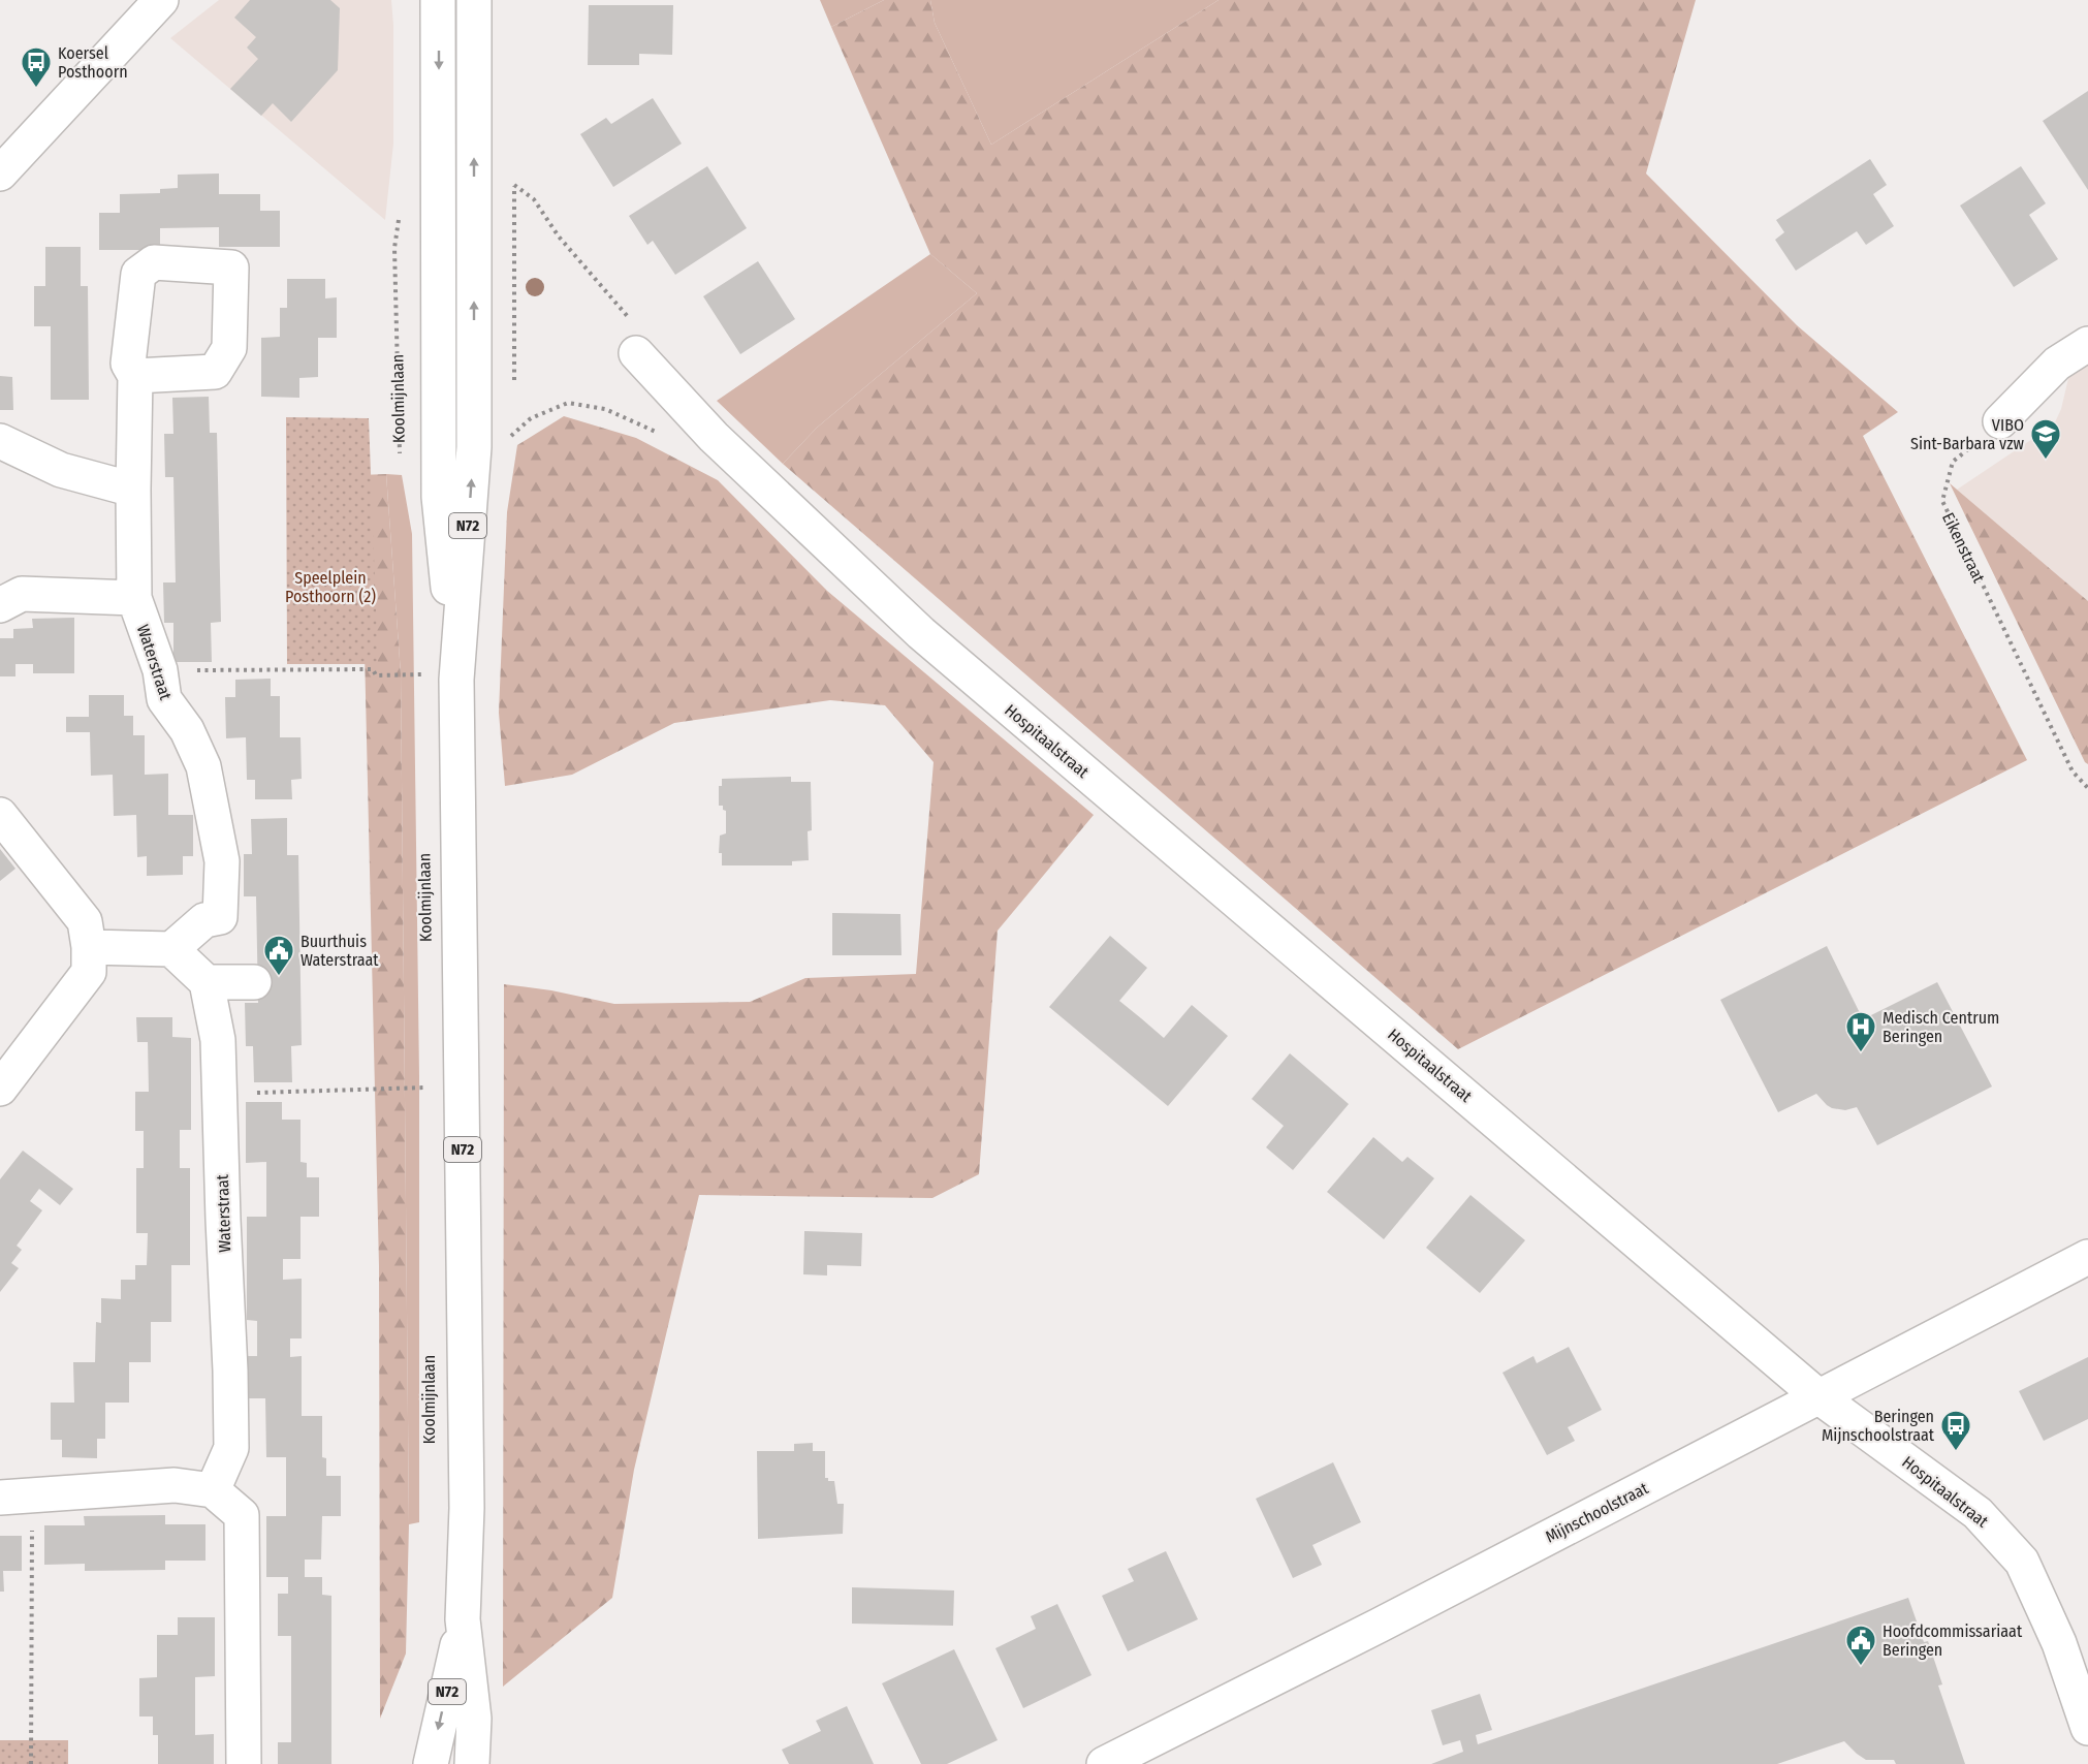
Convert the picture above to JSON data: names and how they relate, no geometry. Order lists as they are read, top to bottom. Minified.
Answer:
{"streets":{"street":["Koolmijnlaan","N72","Waterstraat","Hospitaalstraat","Mijnschoolstraat"],"path":["Eikenstraat"]},"crossings":[["Hospitaalstraat","Mijnschoolstraat"]],"parks":["Speelplein Posthoorn (2)"],"places":{"bus stop":["Koersel Posthoorn","Beringen Mijnschoolstraat"],"school or university":["VIBO Sint-Barbara vzw"],"public building":["Buurthuis Waterstraat","Hoofdcommissariaat Beringen"],"hospital":["Medisch Centrum Beringen"]}}
